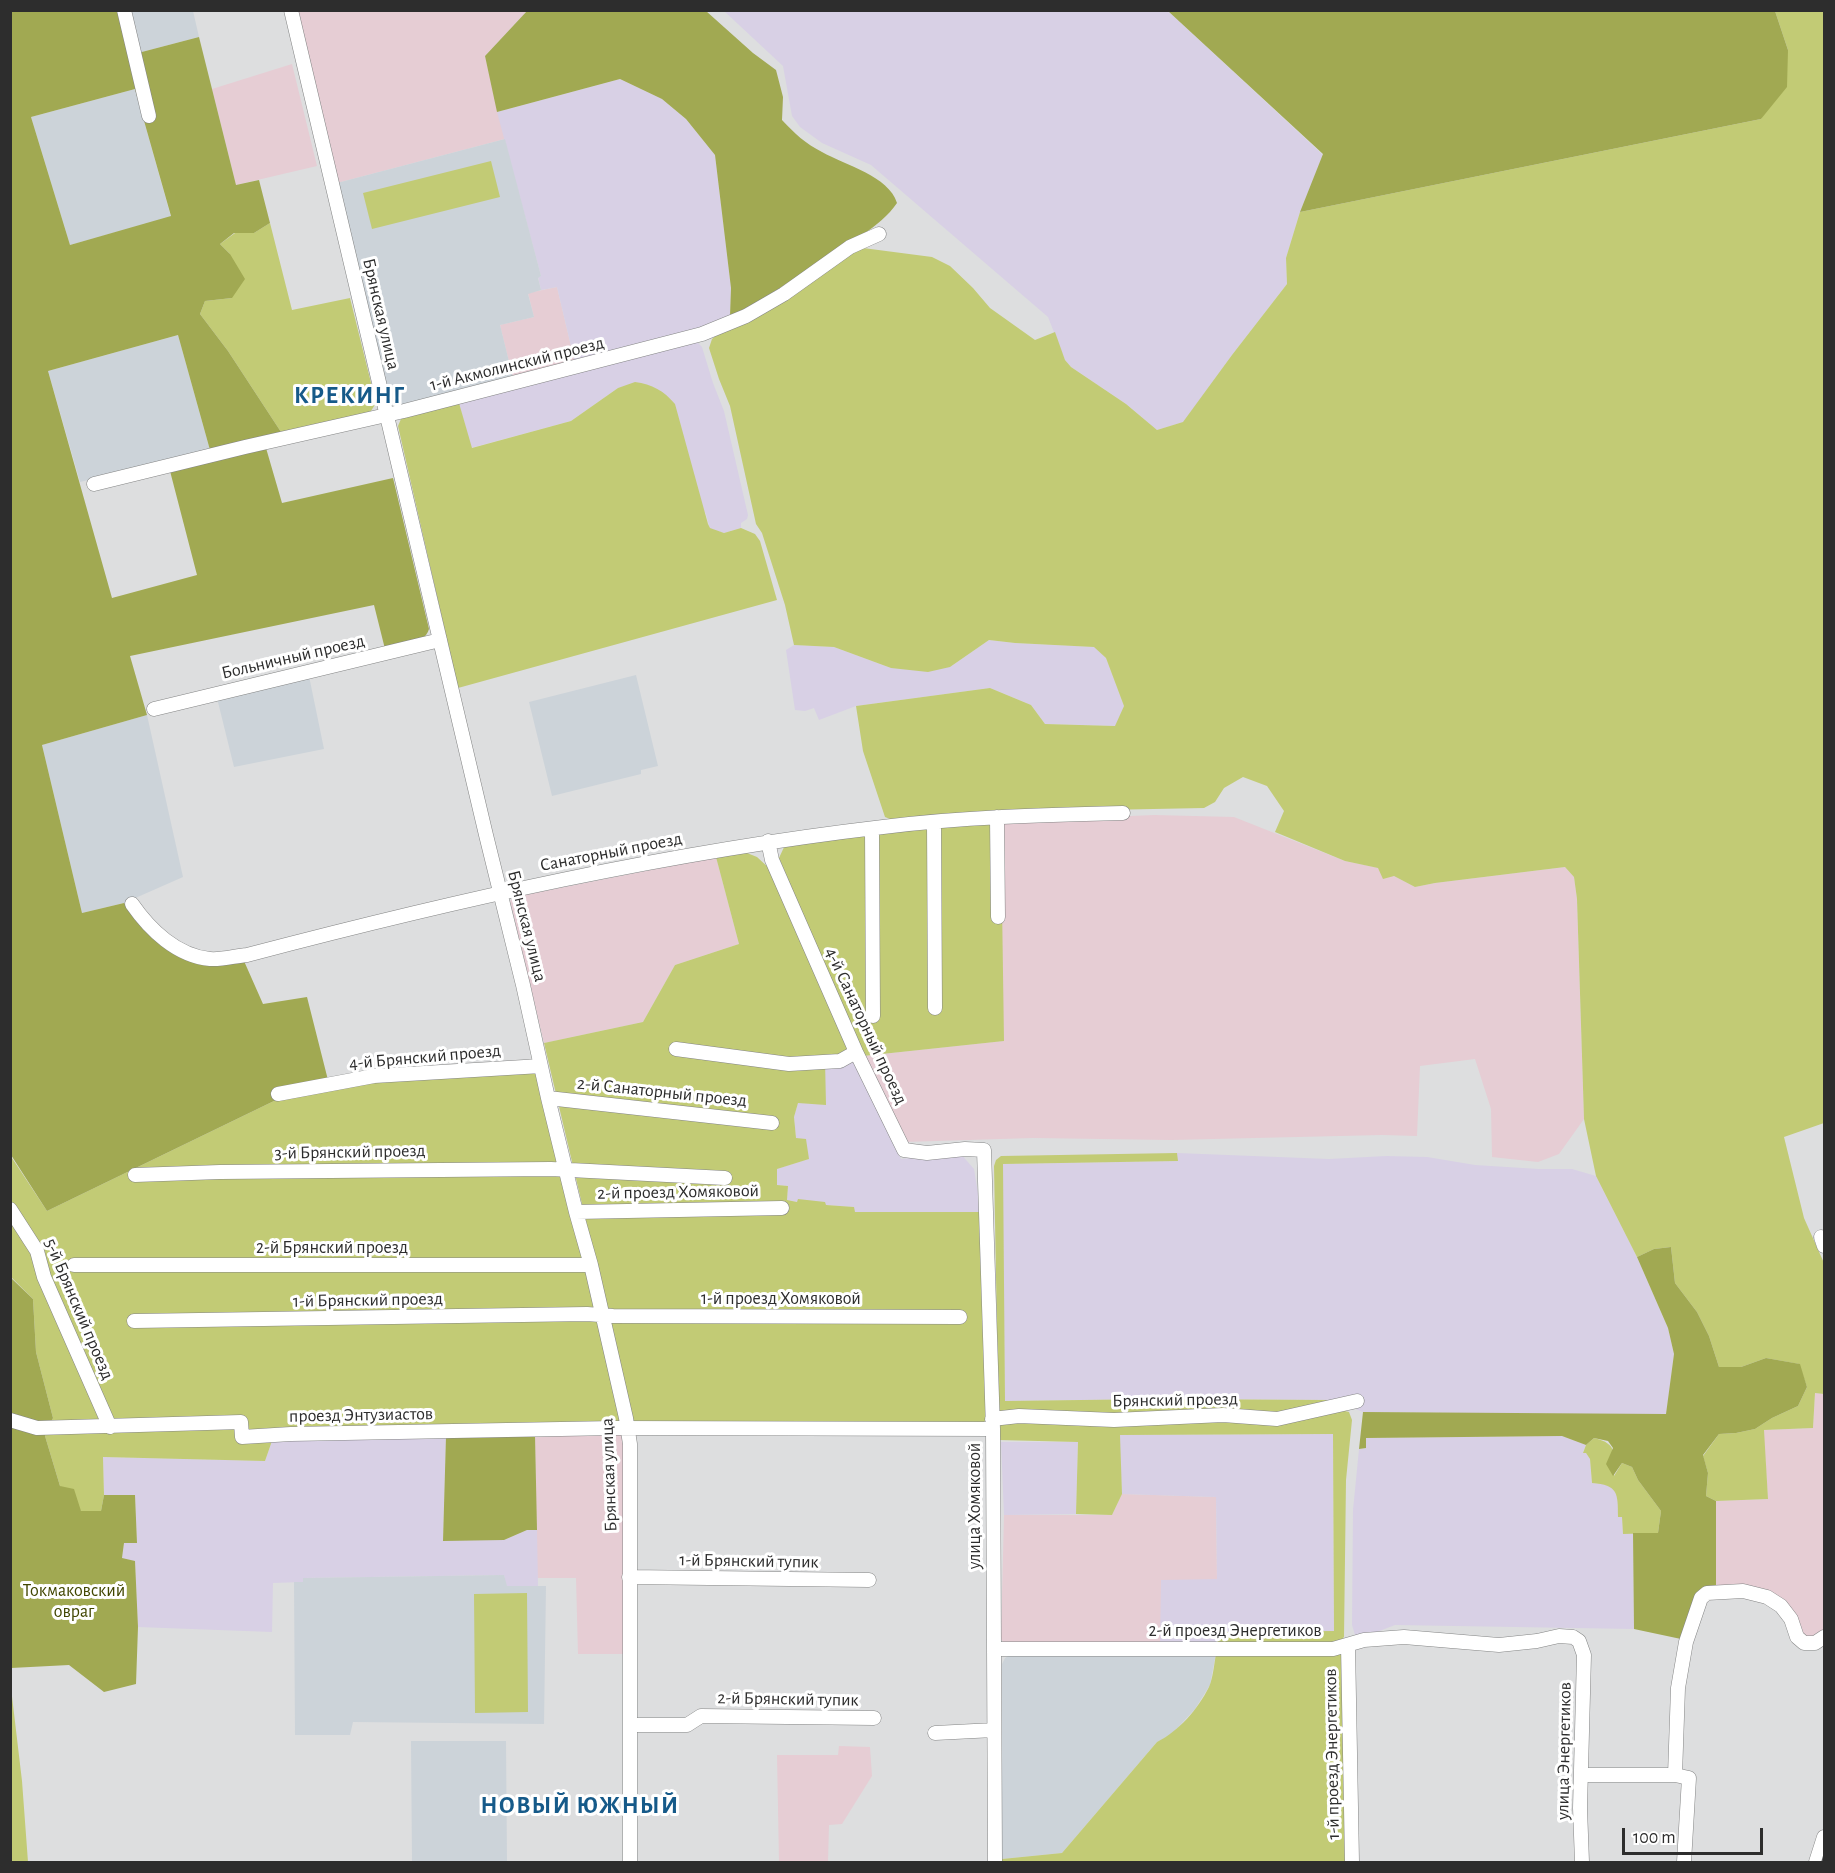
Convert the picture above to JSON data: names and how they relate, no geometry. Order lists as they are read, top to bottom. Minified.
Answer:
{"streets":{"street":["Брянская улица","1-й Акмолинский проезд","Больничный проезд","Санаторный проезд","4-й Санаторный проезд","4-й Брянский проезд","2-й Санаторный проезд","3-й Брянский проезд","2-й проезд Хомяковой","2-й Брянский проезд","1-й проезд Хомяковой","1-й Брянский проезд","5-й Брянский проезд","Брянский проезд","проезд Энтузиастов","улица Хомяковой","1-й Брянский тупик","2-й проезд Энергетиков","2-й Брянский тупик","улица Энергетиков","1-й проезд Энергетиков"]},"crossings":[["Брянская улица","1-й Акмолинский проезд"],["Брянская улица","Больничный проезд"],["Брянская улица","Санаторный проезд"],["Брянская улица","4-й Брянский проезд"],["Брянская улица","2-й Санаторный проезд"],["Брянская улица","3-й Брянский проезд"],["Брянская улица","2-й проезд Хомяковой"],["Брянская улица","2-й Брянский проезд"],["Брянская улица","1-й проезд Хомяковой"],["Брянская улица","1-й Брянский проезд"],["Брянская улица","Брянский проезд"],["Брянская улица","проезд Энтузиастов"],["Брянская улица","1-й Брянский тупик"],["Брянская улица","2-й Брянский тупик"],["Санаторный проезд","4-й Санаторный проезд"],["4-й Санаторный проезд","улица Хомяковой"],["1-й проезд Хомяковой","1-й Брянский проезд"],["5-й Брянский проезд","проезд Энтузиастов"],["Брянский проезд","проезд Энтузиастов"],["Брянский проезд","улица Хомяковой"],["улица Хомяковой","2-й проезд Энергетиков"],["2-й проезд Энергетиков","улица Энергетиков"],["2-й проезд Энергетиков","1-й проезд Энергетиков"]],"districts":["КРЕКИНГ","НОВЫЙ ЮЖНЫЙ"],"parks":["Токмаковский овраг"],"scale_bar":"100 m"}
